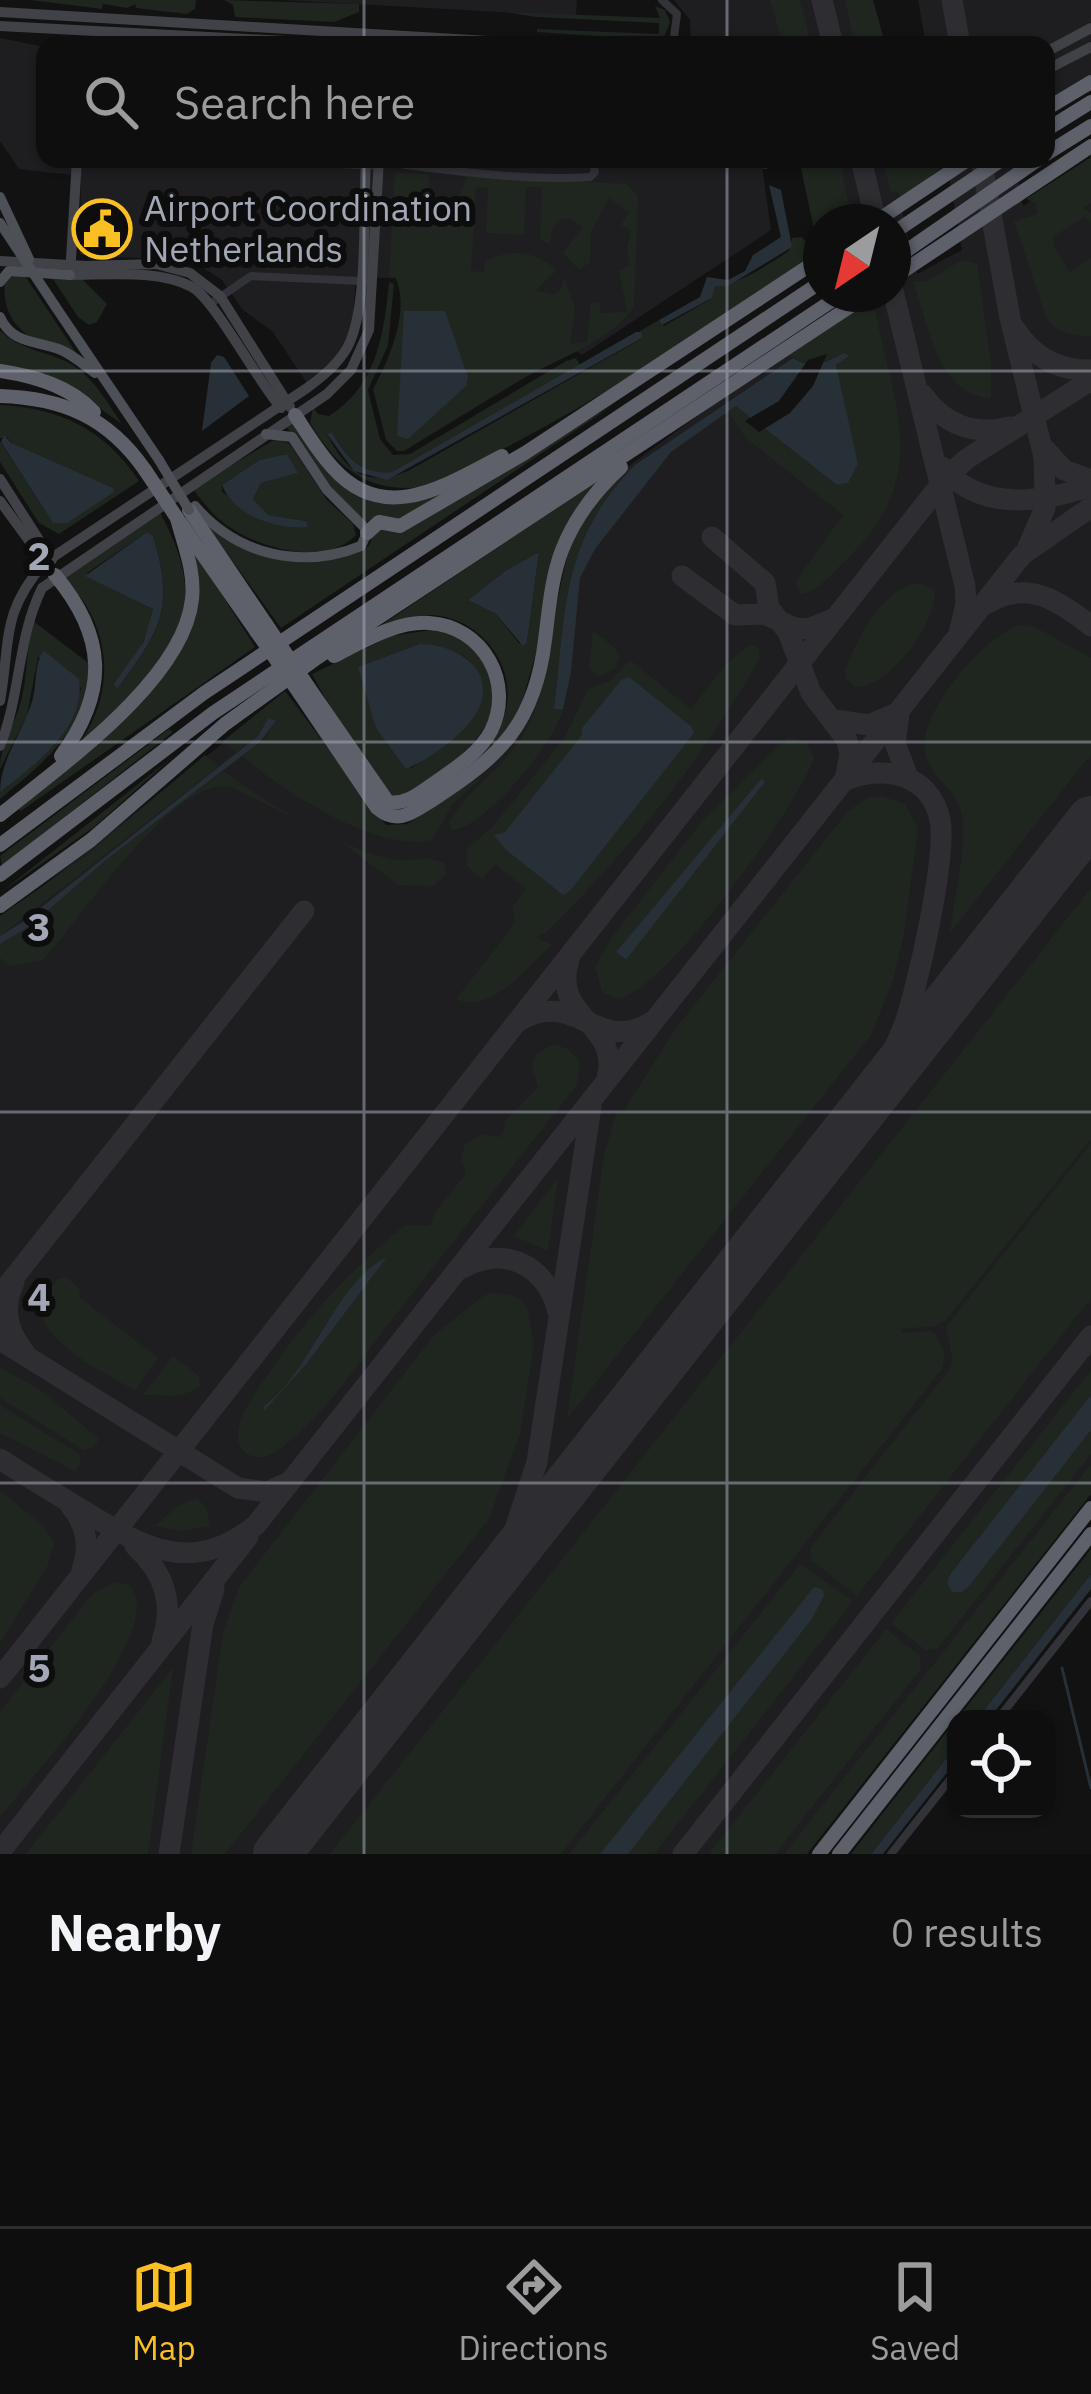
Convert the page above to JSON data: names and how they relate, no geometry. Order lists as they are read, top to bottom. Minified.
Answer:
{"places":{"public building":["Airport Coordination Netherlands"]},"north":"bottom left","page":{"search":"Search here","heading":["Nearby","0 results"],"nav":["Map","Directions","Saved"]},"grid":{"rows":["2","3","4","5"]}}
